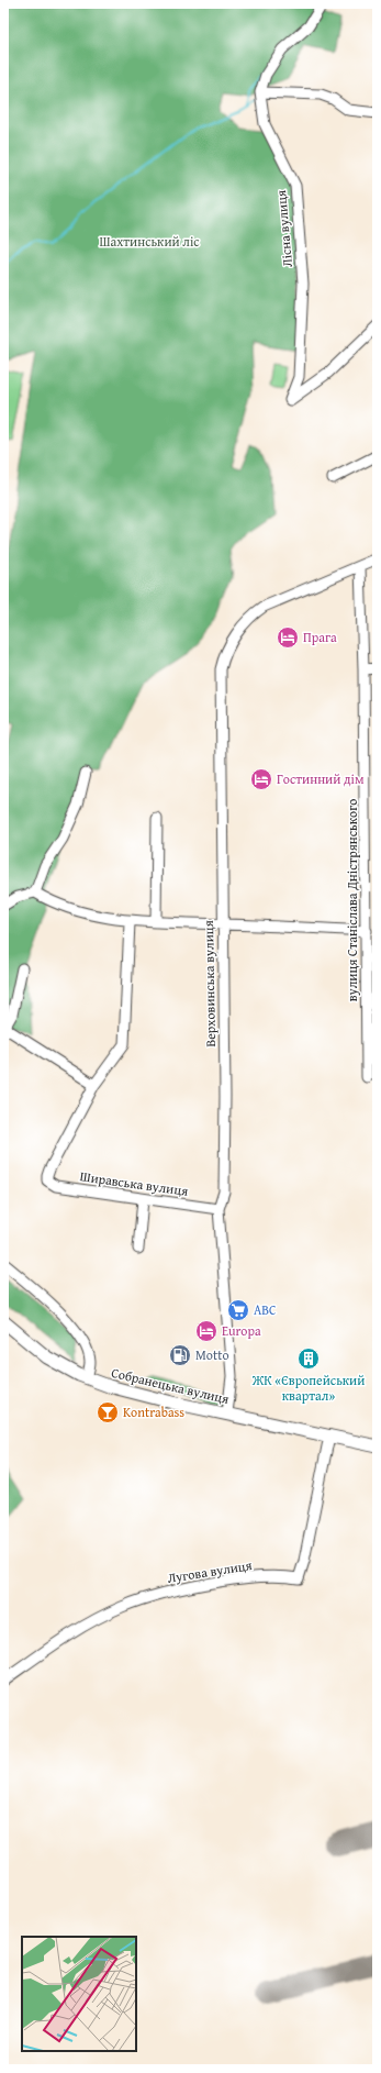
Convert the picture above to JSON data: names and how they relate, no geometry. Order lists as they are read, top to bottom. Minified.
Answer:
{"streets":{"main road":["Собранецька вулиця"],"street":["Лісна вулиця","вулиця Станіслава Дністрянського","Верховинська вулиця","Ширавська вулиця","Лугова вулиця"]},"crossings":[["вулиця Станіслава Дністрянського","Верховинська вулиця"],["Верховинська вулиця","Ширавська вулиця"],["Верховинська вулиця","Собранецька вулиця"],["Собранецька вулиця","Лугова вулиця"]],"parks":["Шахтинський ліс"],"places":{"hotel":["Прага","Гостинний дім","Europa"],"supermarket":["ABC"],"fuel station":["Motto"],"building":["ЖК «Європейський квартал»"],"bar":["Kontrabass"]}}
